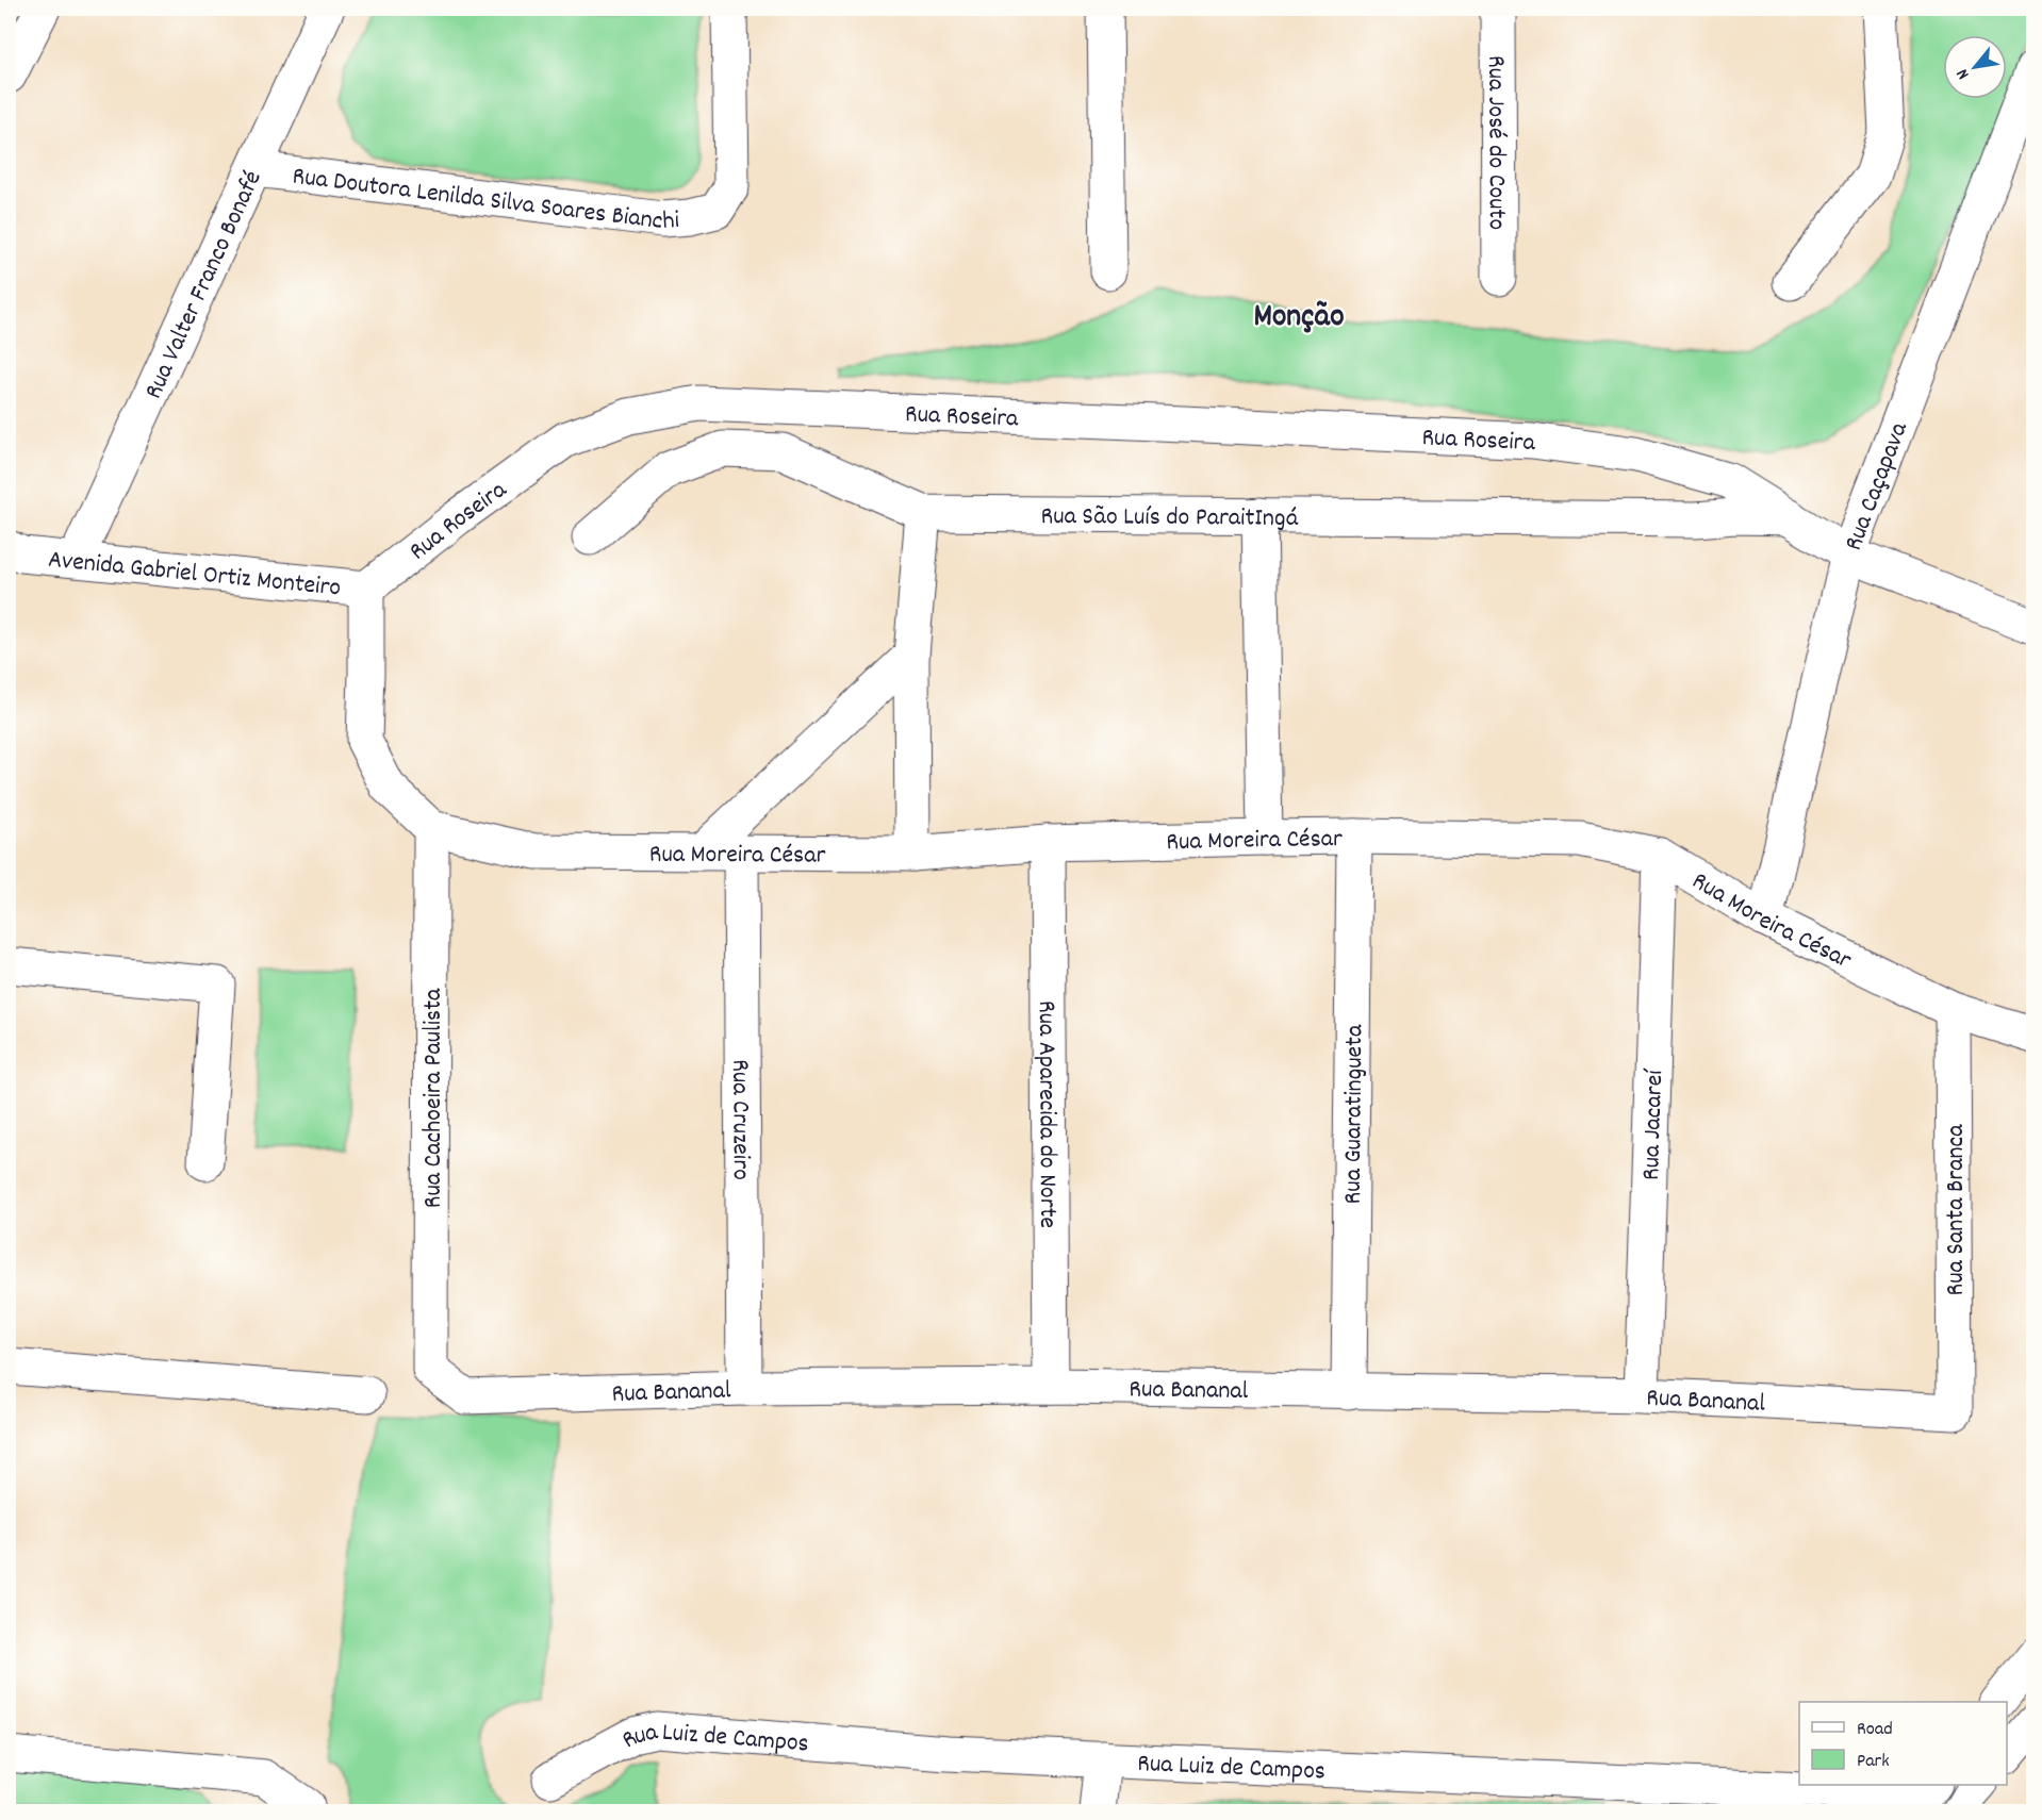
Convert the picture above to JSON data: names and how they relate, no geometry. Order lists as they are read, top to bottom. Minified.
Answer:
{"streets":{"street":["Rua José do Couto","Rua Doutora Lenilda Silva Soares Bianchi","Rua Valter Franco Bonafé","Rua Roseira","Rua Caçapava","Rua São Luís do ParaitIngá","Avenida Gabriel Ortiz Monteiro","Rua Moreira César","Rua Cachoeira Paulista","Rua Aparecida do Norte","Rua Guaratingueta","Rua Cruzeiro","Rua Jacareí","Rua Santa Branca","Rua Bananal","Rua Luiz de Campos"]},"crossings":[["Rua Doutora Lenilda Silva Soares Bianchi","Rua Valter Franco Bonafé"],["Rua Valter Franco Bonafé","Avenida Gabriel Ortiz Monteiro"],["Rua Roseira","Rua Caçapava"],["Rua Roseira","Rua São Luís do ParaitIngá"],["Rua Roseira","Avenida Gabriel Ortiz Monteiro"],["Rua Caçapava","Rua Moreira César"],["Rua Moreira César","Rua Cachoeira Paulista"],["Rua Moreira César","Rua Aparecida do Norte"],["Rua Moreira César","Rua Guaratingueta"],["Rua Moreira César","Rua Cruzeiro"],["Rua Moreira César","Rua Jacareí"],["Rua Moreira César","Rua Santa Branca"],["Rua Cachoeira Paulista","Rua Bananal"],["Rua Aparecida do Norte","Rua Bananal"],["Rua Guaratingueta","Rua Bananal"],["Rua Cruzeiro","Rua Bananal"],["Rua Jacareí","Rua Bananal"],["Rua Santa Branca","Rua Bananal"]],"districts":["Monção"],"legend":["Road","Park"],"north":"bottom left"}
